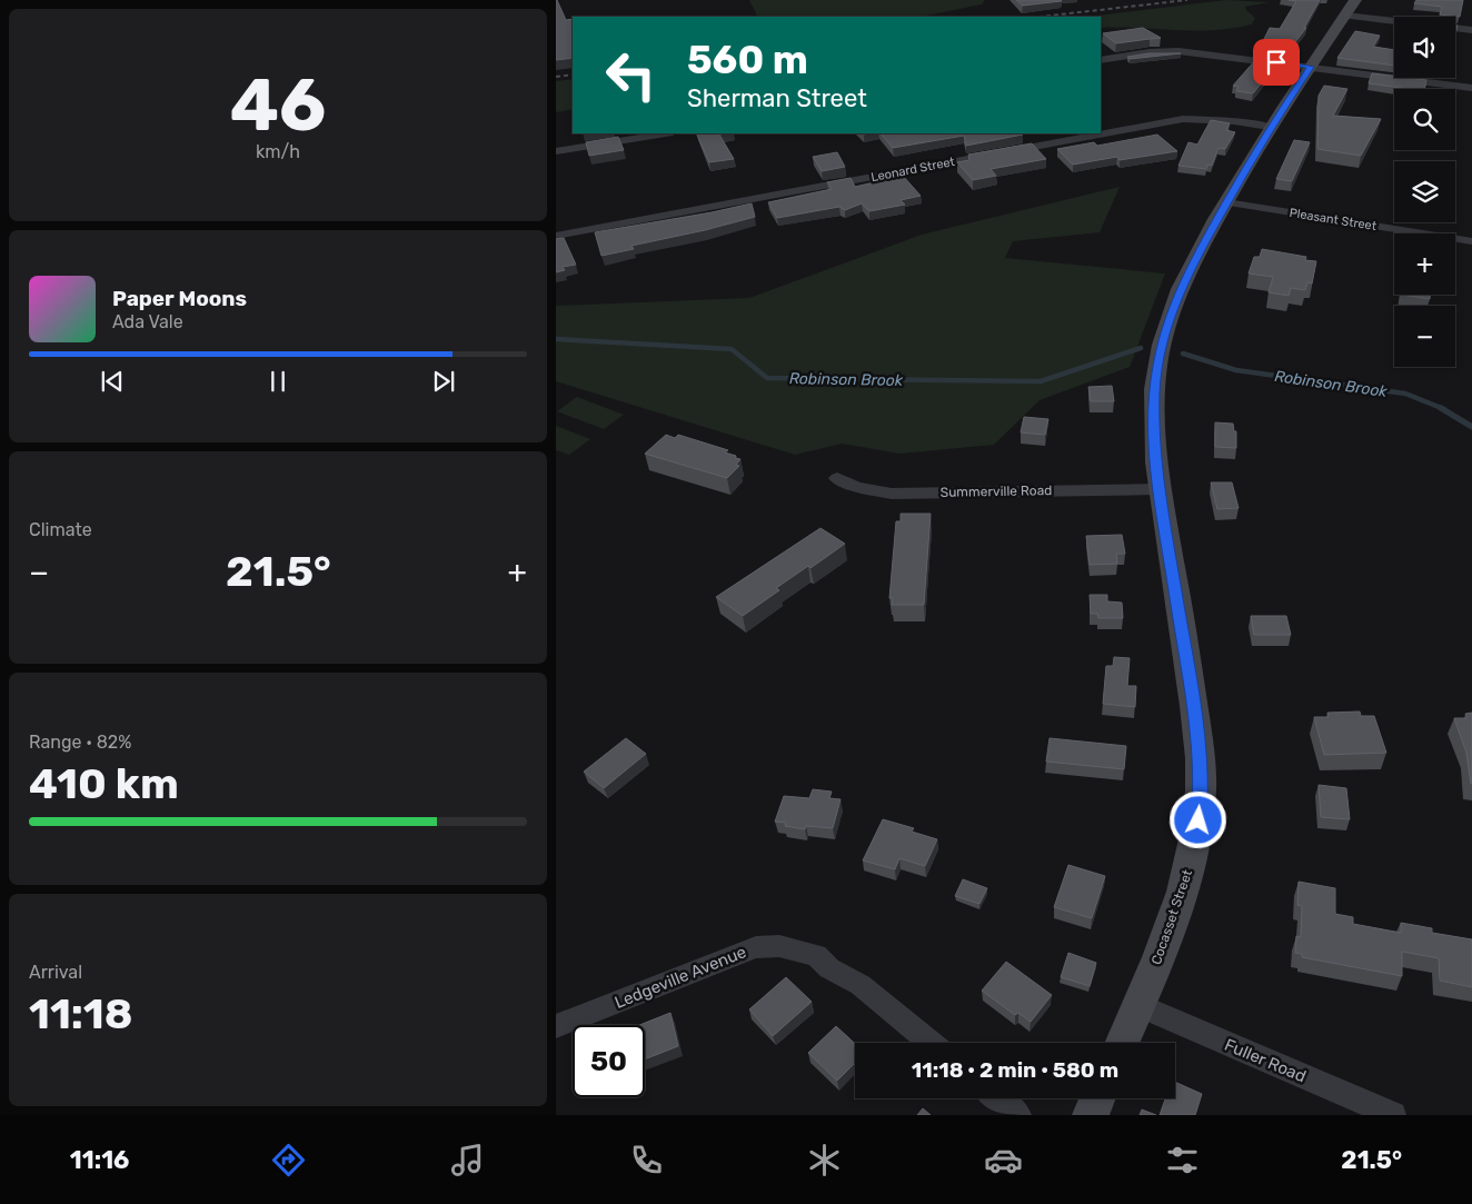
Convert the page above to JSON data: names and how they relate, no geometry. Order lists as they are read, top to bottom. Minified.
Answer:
{"streets":{"main road":["Cocasset Street"],"street":["Leonard Street","Pleasant Street","Summerville Road","Ledgeville Avenue","Fuller Road"]},"crossings":[["Leonard Street","Cocasset Street"],["Pleasant Street","Cocasset Street"],["Summerville Road","Cocasset Street"],["Cocasset Street","Fuller Road"]],"water":["Robinson Brook"],"page":{"tile":[["46","km/h"],"Climate",["Range · 82%","410 km"],["Arrival","11:18"]],"map_buttons":["+","−"],"turn":["560 m","Sherman Street"],"song":["Paper Moons","Ada Vale"],"heat":["−","21.5°","+"],"limit":"50","trip":"11:18 · 2 min · 580 m","tabs":["11:16","21.5°"]}}
